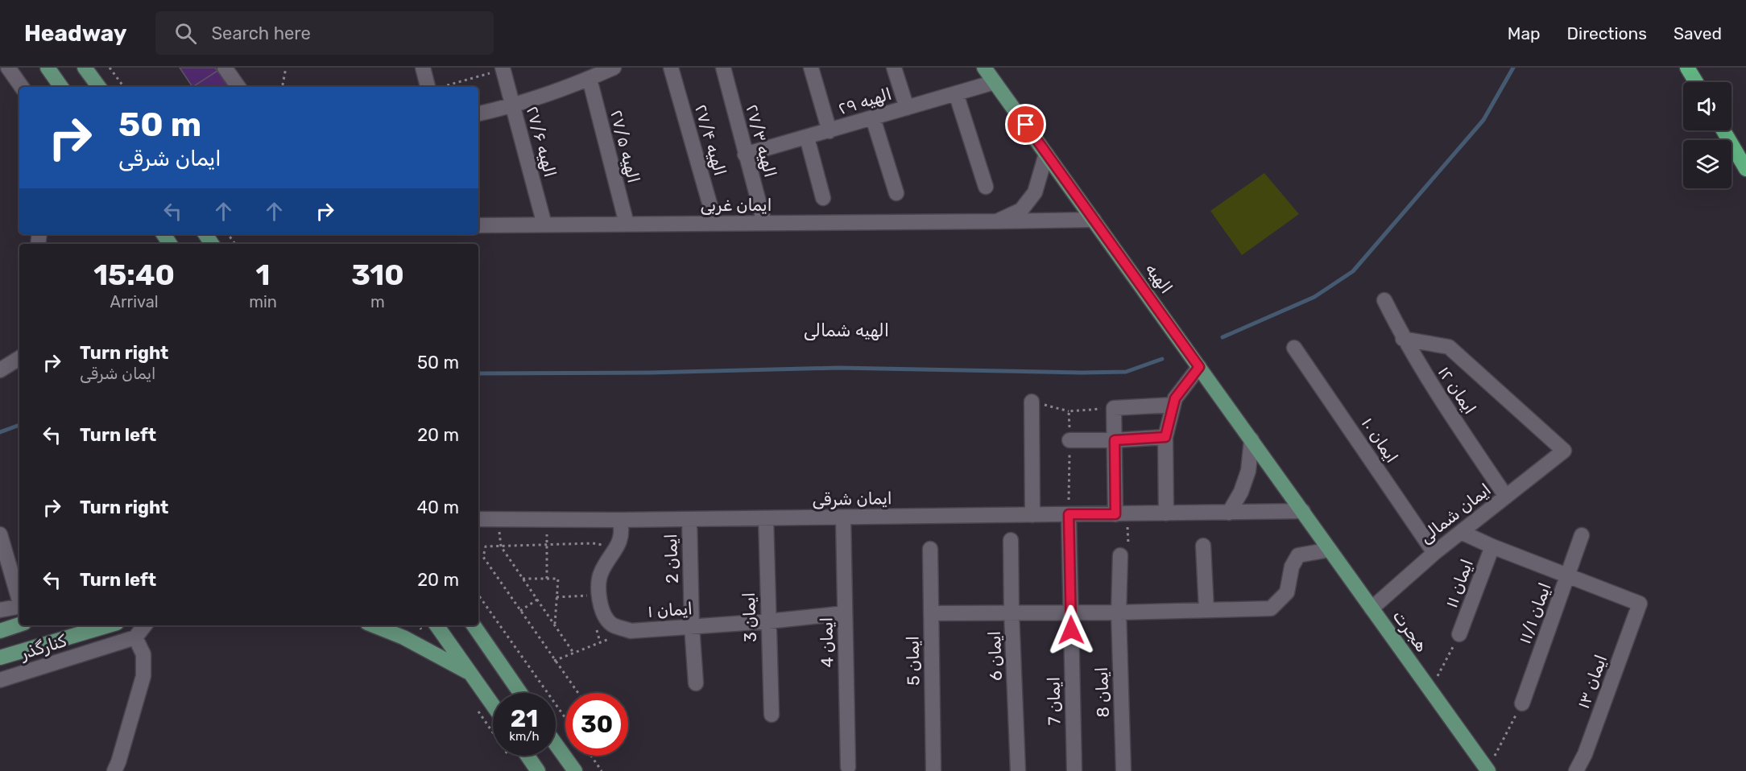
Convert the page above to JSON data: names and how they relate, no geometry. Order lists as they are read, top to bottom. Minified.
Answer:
{"streets":{"main road":["الهیه","هجرت"],"street":["الهیه ۲۹","الهیه ۲۷/۴","الهیه ۲۷/۳","الهیه ۲۷/۶","الهیه ۲۷/۵","ایمان غربی","ایمان ۱۲","ایمان ۱۰","ایمان شرقی","ایمان شمالی","ایمان 2","ایمان ۱۱","ایمان ۱","ایمان ۱۱/۱","ایمان 3","ایمان 4","کنارگذر","ایمان 6","ایمان 5","ایمان ۱۳","ایمان 8","ایمان 7"]},"crossings":[["الهیه ۲۹","الهیه ۲۷/۳"],["الهیه ۲۹","الهیه"],["الهیه ۲۷/۴","ایمان غربی"],["الهیه ۲۷/۳","ایمان غربی"],["الهیه ۲۷/۶","ایمان غربی"],["الهیه ۲۷/۵","ایمان غربی"],["ایمان غربی","الهیه"],["الهیه","ایمان شرقی"],["الهیه","هجرت"],["ایمان ۱۲","ایمان شمالی"],["ایمان ۱۰","ایمان شمالی"],["ایمان شرقی","ایمان 2"],["ایمان شرقی","ایمان ۱"],["ایمان شرقی","ایمان 3"],["ایمان شرقی","هجرت"],["ایمان شرقی","ایمان 4"],["ایمان شرقی","ایمان 7"],["ایمان شمالی","هجرت"],["ایمان 2","ایمان ۱"],["ایمان ۱","ایمان 3"],["ایمان ۱","ایمان 4"],["ایمان ۱۱/۱","ایمان ۱۳"]],"districts":["الهیه شمالی"],"page":{"header":"Headway","search":"Search here","nav":["Map","Directions","Saved"],"turn":["50 m","ایمان شرقی"],"eta":["15:40","Arrival","1","min","310","m"],"list":[{"name":"Turn right","note":"ایمان شرقی","value":"50 m"},{"name":"Turn left","value":"20 m"},{"name":"Turn right","value":"40 m"},{"name":"Turn left","value":"20 m"}],"speed":"21 km/h","limit":"30"}}
